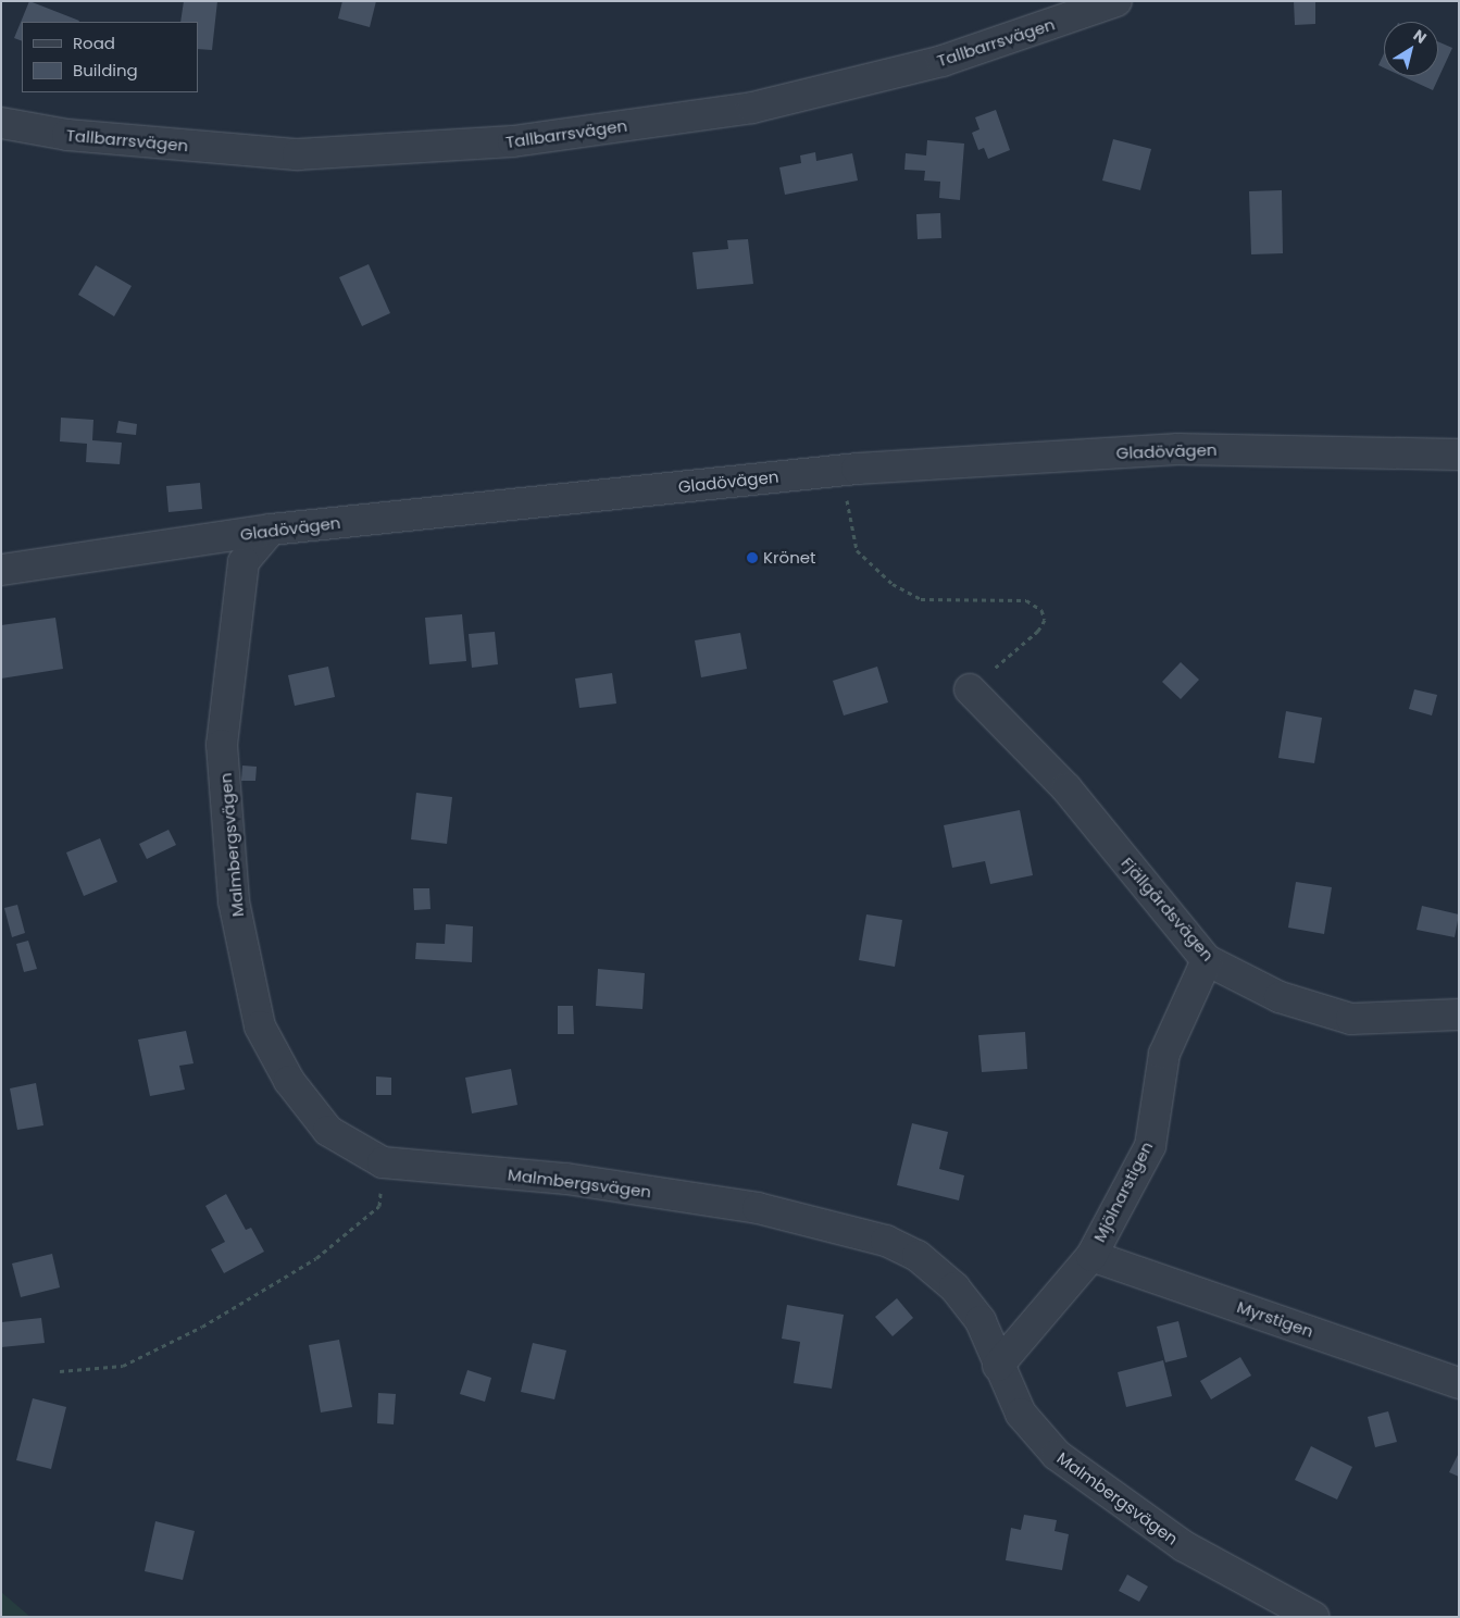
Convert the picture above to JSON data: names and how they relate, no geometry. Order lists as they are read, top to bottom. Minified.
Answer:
{"streets":{"street":["Tallbarrsvägen","Gladövägen","Malmbergsvägen","Fjällgårdsvägen","Mjölnarstigen","Myrstigen"]},"crossings":[["Gladövägen","Malmbergsvägen"],["Malmbergsvägen","Mjölnarstigen"],["Fjällgårdsvägen","Mjölnarstigen"],["Mjölnarstigen","Myrstigen"]],"places":["Krönet"],"legend":["Road","Building"],"north":"top right"}
